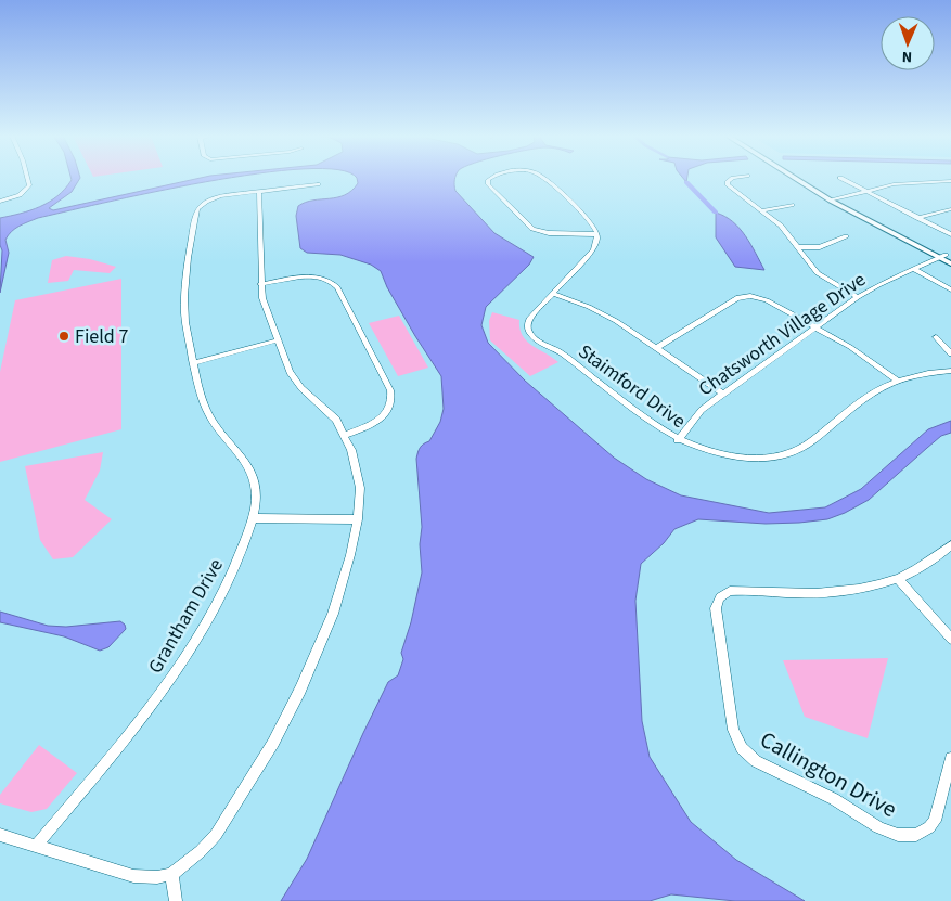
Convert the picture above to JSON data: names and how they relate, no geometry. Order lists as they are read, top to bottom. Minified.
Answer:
{"streets":{"street":["Chatsworth Village Drive","Staimford Drive","Grantham Drive","Callington Drive"]},"crossings":[["Chatsworth Village Drive","Staimford Drive"]],"places":["Field 7"],"north":"bottom"}
